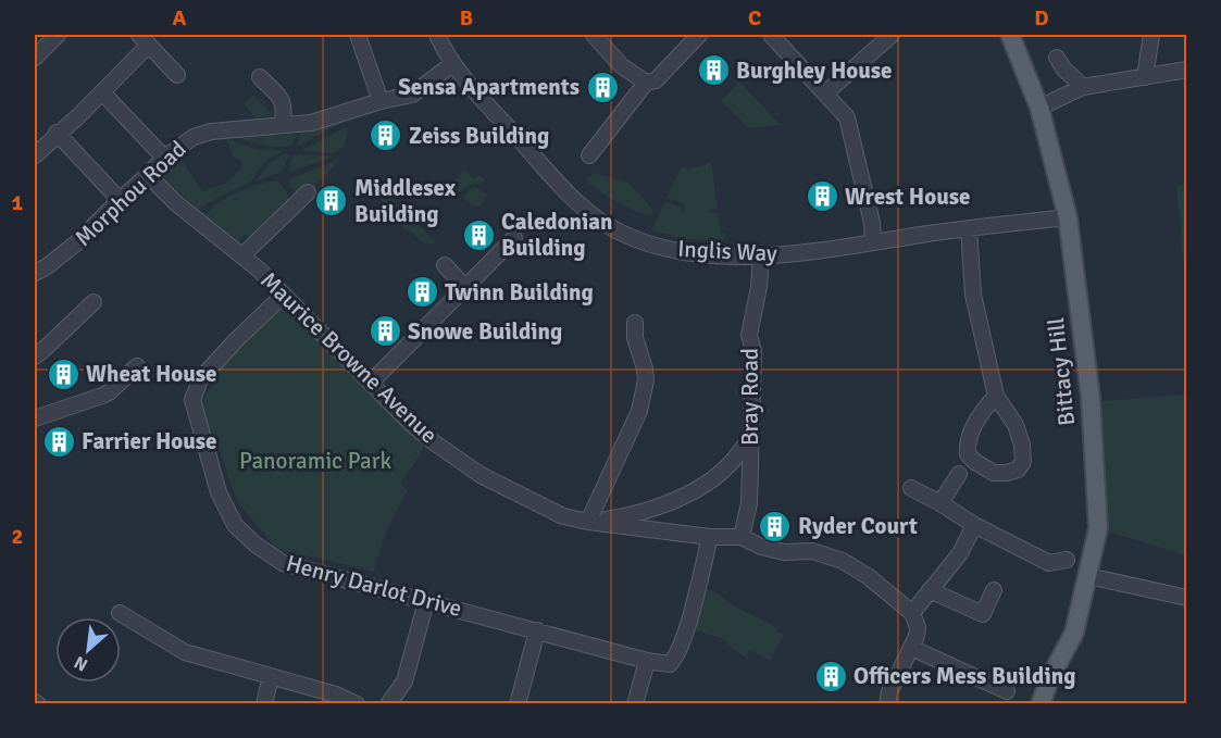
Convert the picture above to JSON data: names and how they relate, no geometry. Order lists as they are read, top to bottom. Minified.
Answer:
{"streets":{"main road":["Bittacy Hill"],"street":["Morphou Road","Inglis Way","Maurice Browne Avenue","Bray Road","Henry Darlot Drive"]},"crossings":[["Morphou Road","Inglis Way"],["Morphou Road","Maurice Browne Avenue"],["Inglis Way","Bittacy Hill"],["Inglis Way","Bray Road"],["Maurice Browne Avenue","Bray Road"],["Maurice Browne Avenue","Henry Darlot Drive"]],"parks":["Panoramic Park"],"places":{"building":["Burghley House","Sensa Apartments","Zeiss Building","Wrest House","Middlesex Building","Caledonian Building","Twinn Building","Snowe Building","Wheat House","Farrier House","Ryder Court","Officers Mess Building"]},"north":"bottom left","grid":{"columns":["A","B","C","D"],"rows":["1","2"]}}
